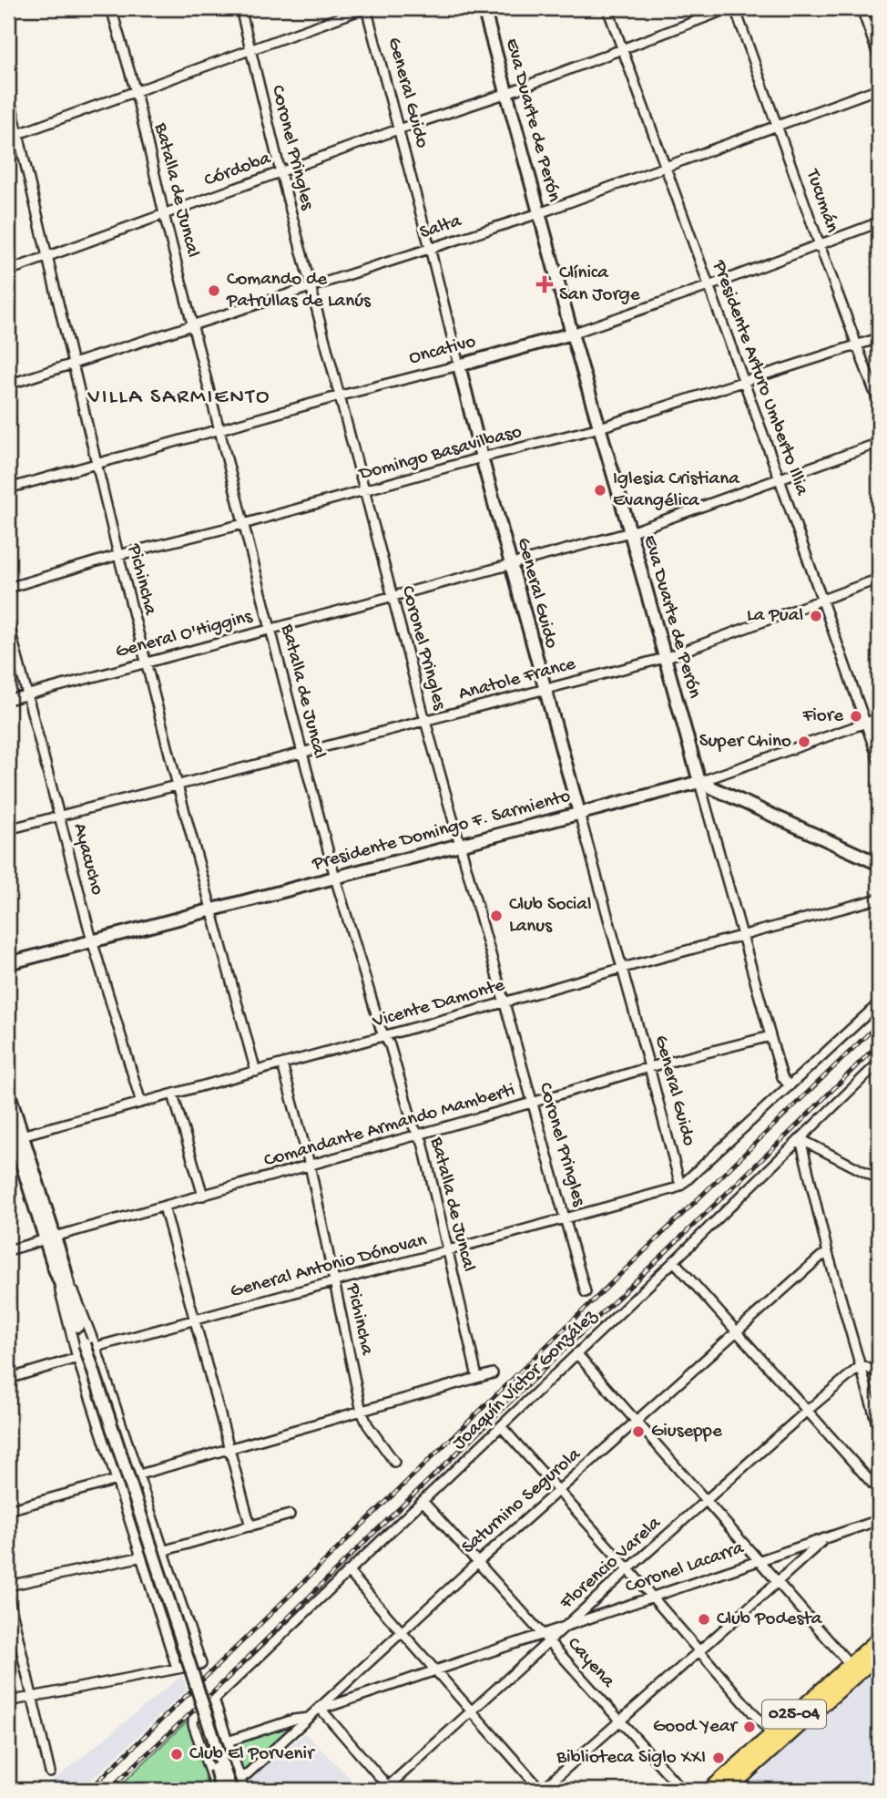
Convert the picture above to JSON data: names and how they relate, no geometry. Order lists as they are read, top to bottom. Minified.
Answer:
{"streets":{"main road":["General Guido","Eva Duarte de Perón","Oncativo","Presidente Domingo F. Sarmiento","025-04"],"street":["Coronel Pringles","Córdoba","Batalla de Juncal","Tucumán","Salta","Presidente Arturo Umberto Illia","Domingo Basavilbaso","Pichincha","General O'Higgins","Anatole France","Ayacucho","Vicente Damonte","Comandante Armando Mamberti","General Antonio Dónovan","Joaquín Víctor González","Saturnino Segurola","Florencio Varela","Coronel Lacarra","Cayena"]},"crossings":[["General Guido","Córdoba"],["General Guido","Salta"],["General Guido","Oncativo"],["General Guido","Domingo Basavilbaso"],["General Guido","General O'Higgins"],["General Guido","Anatole France"],["General Guido","Presidente Domingo F. Sarmiento"],["General Guido","Vicente Damonte"],["General Guido","Comandante Armando Mamberti"],["General Guido","General Antonio Dónovan"],["Eva Duarte de Perón","Córdoba"],["Eva Duarte de Perón","Salta"],["Eva Duarte de Perón","Oncativo"],["Eva Duarte de Perón","Domingo Basavilbaso"],["Eva Duarte de Perón","General O'Higgins"],["Eva Duarte de Perón","Anatole France"],["Eva Duarte de Perón","Presidente Domingo F. Sarmiento"],["Eva Duarte de Perón","Vicente Damonte"],["Eva Duarte de Perón","Comandante Armando Mamberti"],["Coronel Pringles","Córdoba"],["Coronel Pringles","Salta"],["Coronel Pringles","Oncativo"],["Coronel Pringles","Domingo Basavilbaso"],["Coronel Pringles","General O'Higgins"],["Coronel Pringles","Anatole France"],["Coronel Pringles","Presidente Domingo F. Sarmiento"],["Coronel Pringles","Vicente Damonte"],["Coronel Pringles","Comandante Armando Mamberti"],["Coronel Pringles","General Antonio Dónovan"],["Córdoba","Batalla de Juncal"],["Córdoba","Presidente Arturo Umberto Illia"],["Córdoba","Pichincha"],["Batalla de Juncal","Salta"],["Batalla de Juncal","Oncativo"],["Batalla de Juncal","Domingo Basavilbaso"],["Batalla de Juncal","General O'Higgins"],["Batalla de Juncal","Anatole France"],["Batalla de Juncal","Presidente Domingo F. Sarmiento"],["Batalla de Juncal","Vicente Damonte"],["Batalla de Juncal","Comandante Armando Mamberti"],["Batalla de Juncal","General Antonio Dónovan"],["Tucumán","Salta"],["Tucumán","Oncativo"],["Tucumán","Domingo Basavilbaso"],["Salta","Presidente Arturo Umberto Illia"],["Salta","Pichincha"],["Oncativo","Presidente Arturo Umberto Illia"],["Oncativo","Pichincha"],["Presidente Arturo Umberto Illia","Domingo Basavilbaso"],["Presidente Arturo Umberto Illia","General O'Higgins"],["Presidente Arturo Umberto Illia","Anatole France"],["Presidente Arturo Umberto Illia","Presidente Domingo F. Sarmiento"],["Domingo Basavilbaso","Pichincha"],["Pichincha","General O'Higgins"],["Pichincha","Anatole France"],["Pichincha","Presidente Domingo F. Sarmiento"],["Pichincha","Vicente Damonte"],["Pichincha","Comandante Armando Mamberti"],["Pichincha","General Antonio Dónovan"],["General O'Higgins","Ayacucho"],["Anatole France","Ayacucho"],["Presidente Domingo F. Sarmiento","Ayacucho"],["Ayacucho","Vicente Damonte"],["Joaquín Víctor González","Cayena"],["Saturnino Segurola","Coronel Lacarra"],["Saturnino Segurola","Cayena"],["Florencio Varela","Coronel Lacarra"],["Florencio Varela","Cayena"],["Coronel Lacarra","Cayena"]],"districts":["VILLA SARMIENTO"],"places":{"health":["Clínica San Jorge"],"other":["Comando de Patrullas de Lanús","Iglesia Cristiana Evangélica","La Pual","Fiore","Super Chino","Club Social Lanus","Giuseppe","Club Podesta","Good Year","Club El Porvenir","Biblioteca Siglo XXI"]}}
